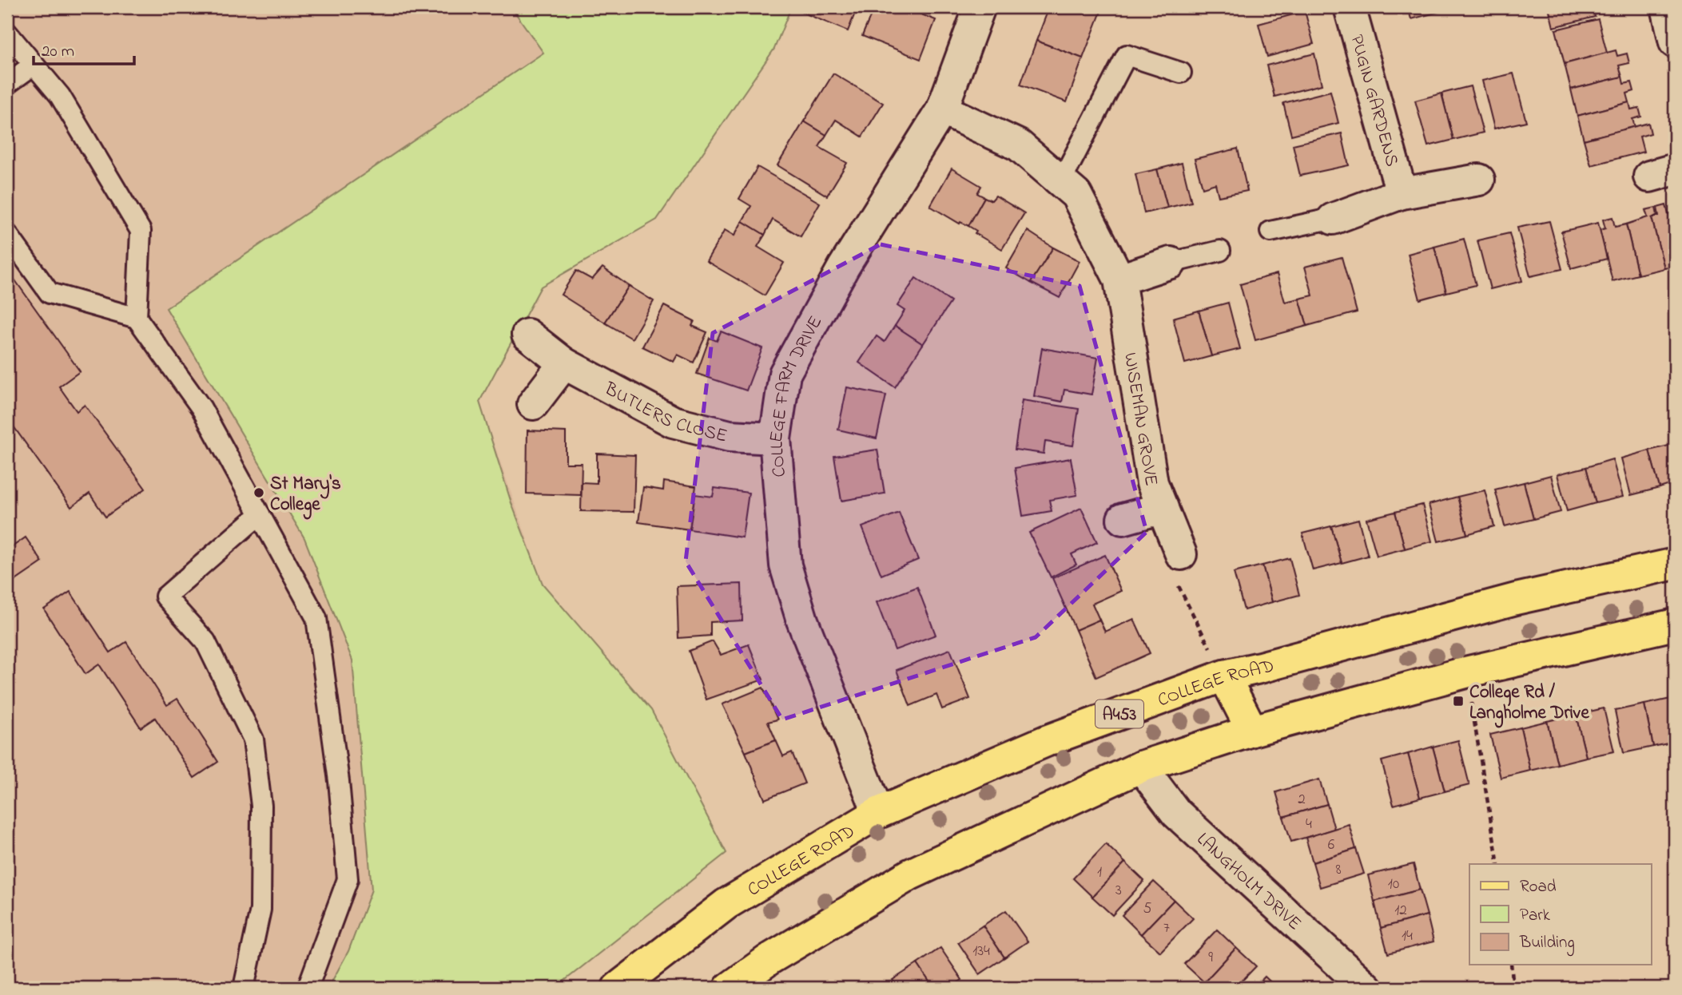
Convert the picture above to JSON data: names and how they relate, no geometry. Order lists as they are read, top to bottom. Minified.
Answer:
{"streets":{"main road":["COLLEGE ROAD","A453"],"street":["PUGIN GARDENS","COLLEGE FARM DRIVE","BUTLERS CLOSE","WISEMAN GROVE","LANGHOLM DRIVE"]},"crossings":[["COLLEGE FARM DRIVE","BUTLERS CLOSE"],["COLLEGE FARM DRIVE","WISEMAN GROVE"],["COLLEGE FARM DRIVE","COLLEGE ROAD"]],"places":{"other":["St Mary's College"],"transit":["College Rd / Langholme Drive"]},"house_numbers":["2","4","6","8","1","10","3","5","12","7","14","134","9"],"legend":["Road","Park","Building"],"scale_bar":"20 m"}
